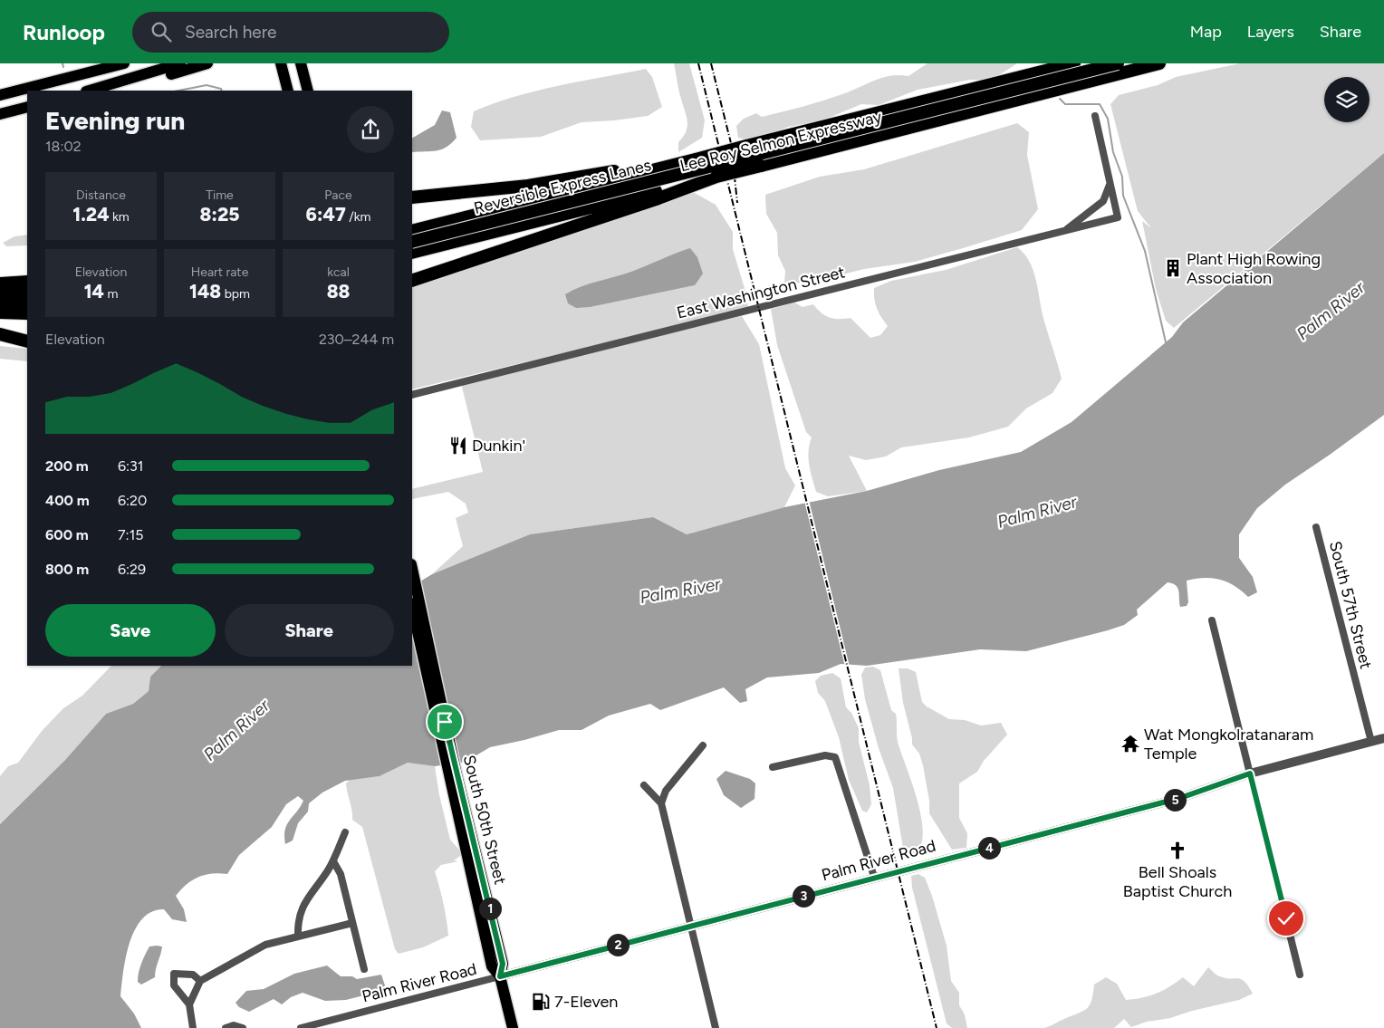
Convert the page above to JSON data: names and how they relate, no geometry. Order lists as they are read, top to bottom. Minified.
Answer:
{"streets":{"highway":["Lee Roy Selmon Expressway","Reversible Express Lanes"],"main road":["South 50th Street"],"street":["East Washington Street","South 57th Street","Palm River Road"]},"crossings":[["South 57th Street","Palm River Road"],["South 50th Street","Palm River Road"]],"water":["Palm River"],"places":{"building":["Plant High Rowing Association"],"restaurant":["Dunkin'"],"temple":["Wat Mongkolratanaram Temple"],"church":["Bell Shoals Baptist Church"],"fuel station":["7-Eleven"]},"page":{"header":"Runloop","search":"Search here","nav":["Map","Layers","Share"],"heading":["Evening run","18:02"],"stats":[["Distance","1.24 km"],["Time","8:25"],["Pace","6:47 /km"],["Elevation","14 m"],["Heart rate","148 bpm"],["kcal","88"]],"chart":["Elevation","230–244 m"],"list":[{"name":"200 m","note":"6:31"},{"name":"400 m","note":"6:20"},{"name":"600 m","note":"7:15"},{"name":"800 m","note":"6:29"}],"buttons":["Save","Share"],"pins":["5","4","3","1","2"]}}
